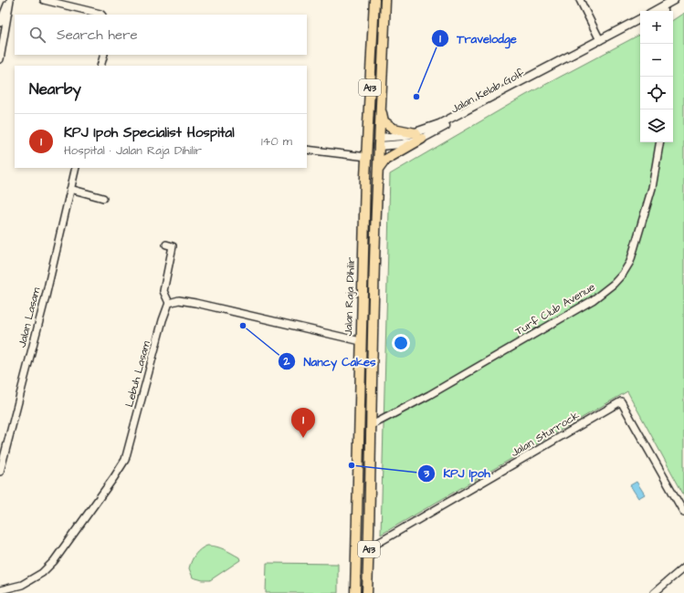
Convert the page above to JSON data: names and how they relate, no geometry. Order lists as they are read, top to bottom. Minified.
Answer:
{"streets":{"main road":["A13","Jalan Raja Dihilir"],"street":["Jalan Kelab Golf","Turf Club Avenue","Jalan Lasam","Lebuh Lasam","Jalan Sturrock"]},"crossings":[["A13","Turf Club Avenue"],["A13","Jalan Sturrock"]],"places":["Travelodge","Nancy Cakes","KPJ Ipoh"],"page":{"map_buttons":["+","−"],"search":"Search here","heading":"Nearby","list":[{"mark":"1","name":"KPJ Ipoh Specialist Hospital","note":"Hospital · Jalan Raja Dihilir","value":"140 m"}],"pins":"1"}}
